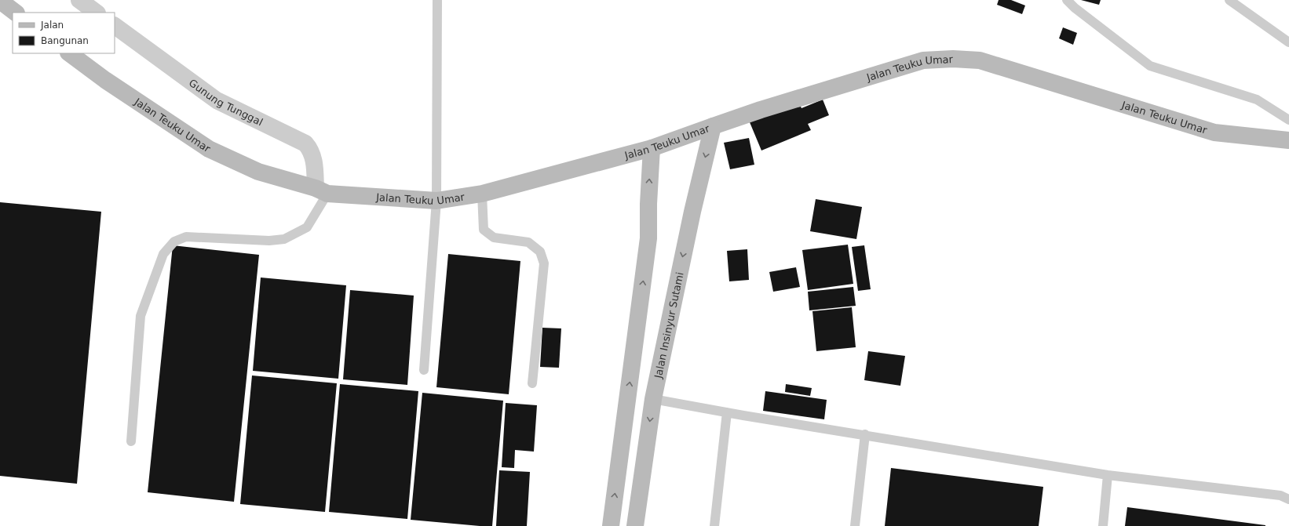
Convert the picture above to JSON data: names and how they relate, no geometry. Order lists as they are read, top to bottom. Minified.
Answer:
{"streets":{"main road":["Jalan Teuku Umar","Jalan Insinyur Sutami"],"street":["Gunung Tunggal"]},"crossings":[["Jalan Teuku Umar","Gunung Tunggal"],["Jalan Teuku Umar","Jalan Insinyur Sutami"]],"legend":["Jalan","Bangunan"]}
